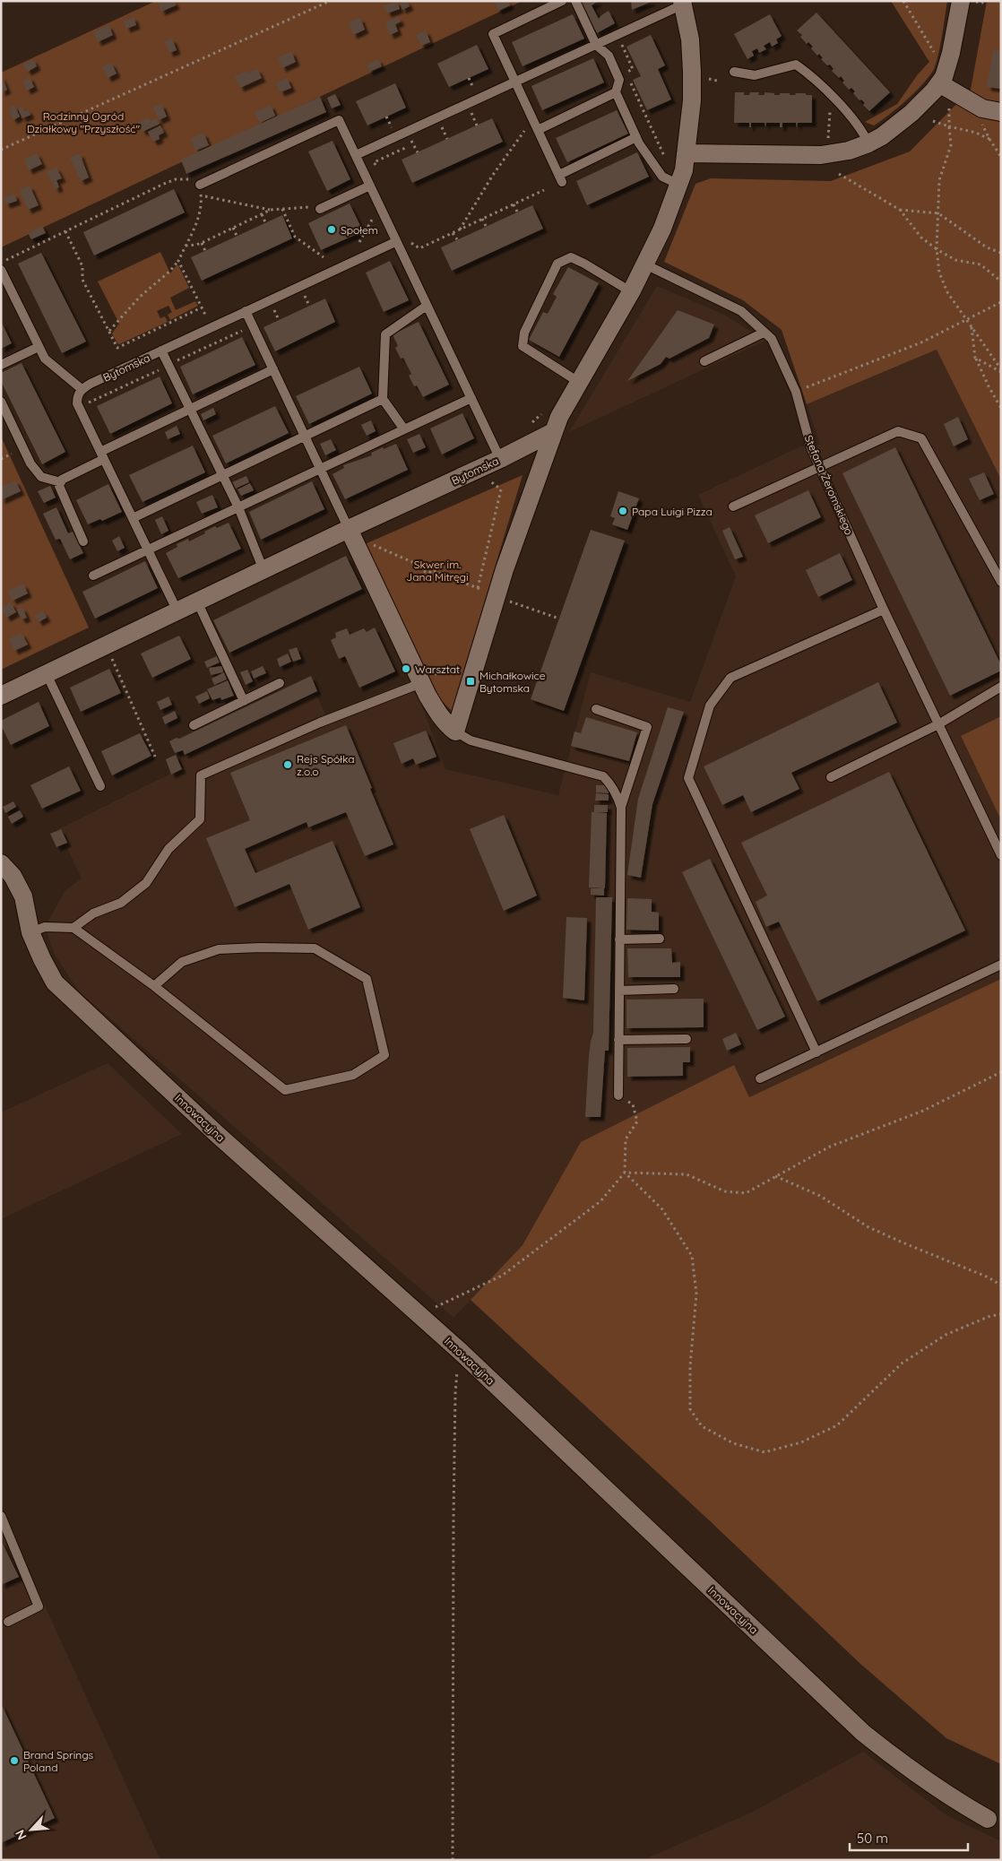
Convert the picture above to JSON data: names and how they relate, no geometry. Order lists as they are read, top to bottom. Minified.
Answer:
{"streets":{"street":["Bytomska","Innowacyjna"],"lane":["Stefana Żeromskiego"]},"parks":["Rodzinny Ogród Działkowy \"Przyszłość\"","Skwer im. Jana Mitręgi"],"places":{"other":["Społem","Papa Luigi Pizza","Warsztat","Rejs Spółka z.o.o","Brand Springs Poland"],"transit":["Michałkowice Bytomska"]},"scale_bar":"50 m","north":"bottom left"}
